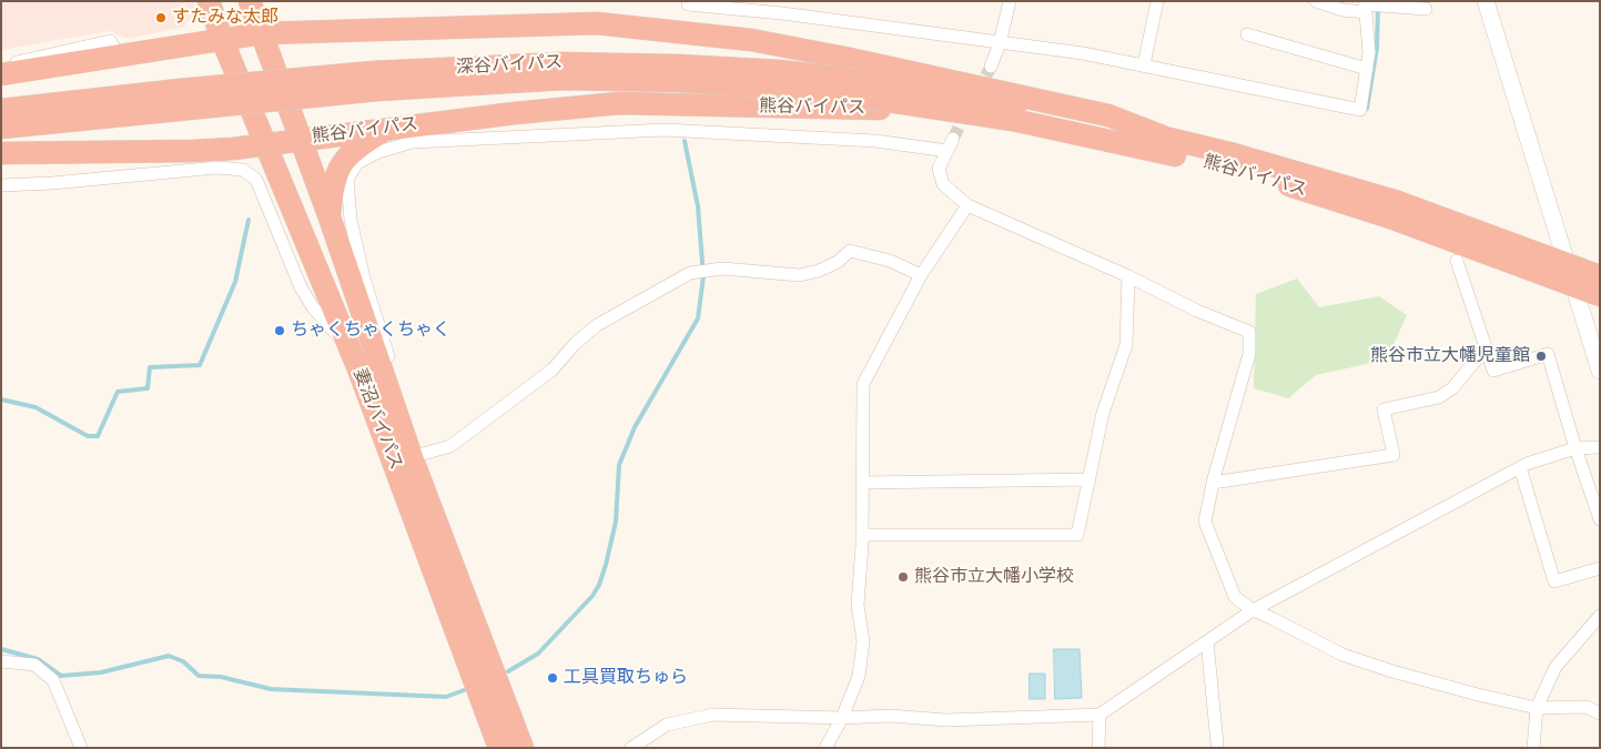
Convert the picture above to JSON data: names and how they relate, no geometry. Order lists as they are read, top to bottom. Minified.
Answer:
{"streets":{"highway":["深谷バイパス","熊谷バイパス","妻沼バイパス"]},"crossings":[["深谷バイパス","熊谷バイパス"],["熊谷バイパス","妻沼バイパス"]],"places":["すたみな太郎","ちゃくちゃくちゃく","熊谷市立大幡児童館","熊谷市立大幡小学校","工具買取ちゅら"]}
